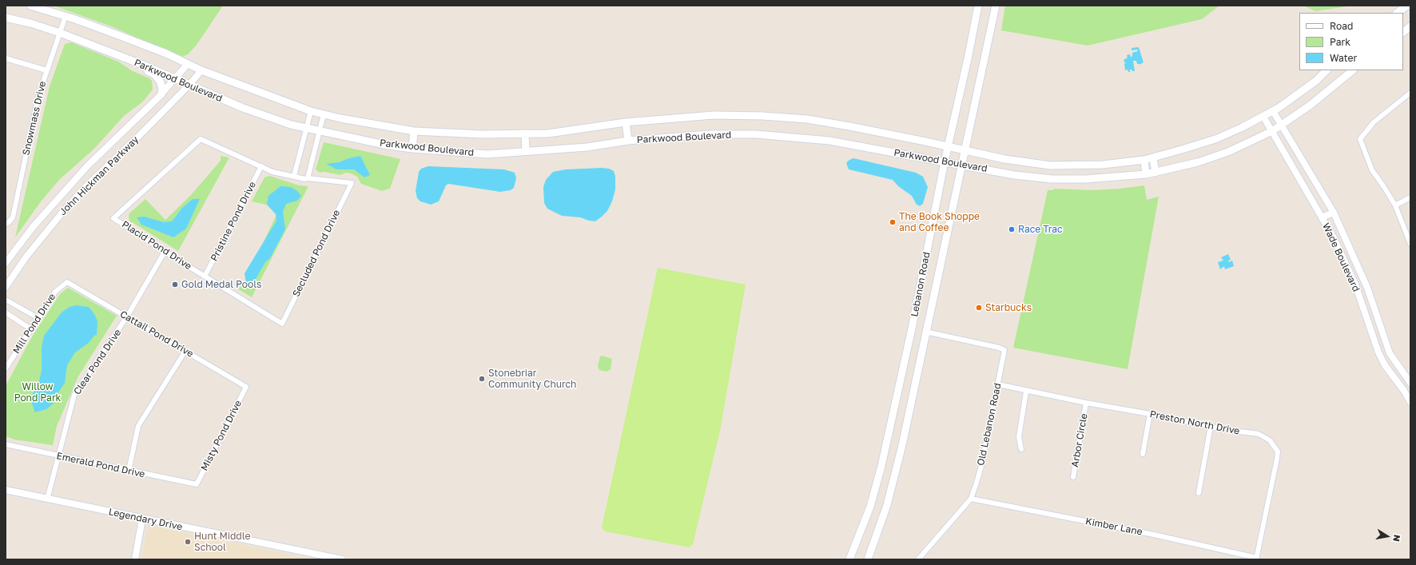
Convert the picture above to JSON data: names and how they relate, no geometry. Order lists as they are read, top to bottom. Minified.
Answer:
{"streets":{"main road":["Parkwood Boulevard","Lebanon Road"],"street":["Snowmass Drive","John Hickman Parkway","Pristine Pond Drive","Placid Pond Drive","Secluded Pond Drive","Wade Boulevard","Mill Pond Drive","Cattail Pond Drive","Clear Pond Drive","Preston North Drive","Old Lebanon Road","Misty Pond Drive","Arbor Circle","Emerald Pond Drive","Legendary Drive","Kimber Lane"]},"crossings":[["Parkwood Boulevard","Snowmass Drive"],["Parkwood Boulevard","John Hickman Parkway"],["Parkwood Boulevard","Wade Boulevard"],["Parkwood Boulevard","Lebanon Road"],["Pristine Pond Drive","Placid Pond Drive"],["Placid Pond Drive","Secluded Pond Drive"],["Placid Pond Drive","Clear Pond Drive"],["Lebanon Road","Old Lebanon Road"],["Mill Pond Drive","Cattail Pond Drive"],["Cattail Pond Drive","Clear Pond Drive"],["Cattail Pond Drive","Misty Pond Drive"],["Clear Pond Drive","Emerald Pond Drive"],["Clear Pond Drive","Legendary Drive"],["Preston North Drive","Old Lebanon Road"],["Preston North Drive","Arbor Circle"],["Preston North Drive","Kimber Lane"],["Old Lebanon Road","Kimber Lane"],["Misty Pond Drive","Emerald Pond Drive"]],"parks":["Willow Pond Park"],"places":["The Book Shoppe and Coffee","Race Trac","Gold Medal Pools","Starbucks","Stonebriar Community Church","Hunt Middle School"],"legend":["Road","Park","Water"],"north":"right"}
